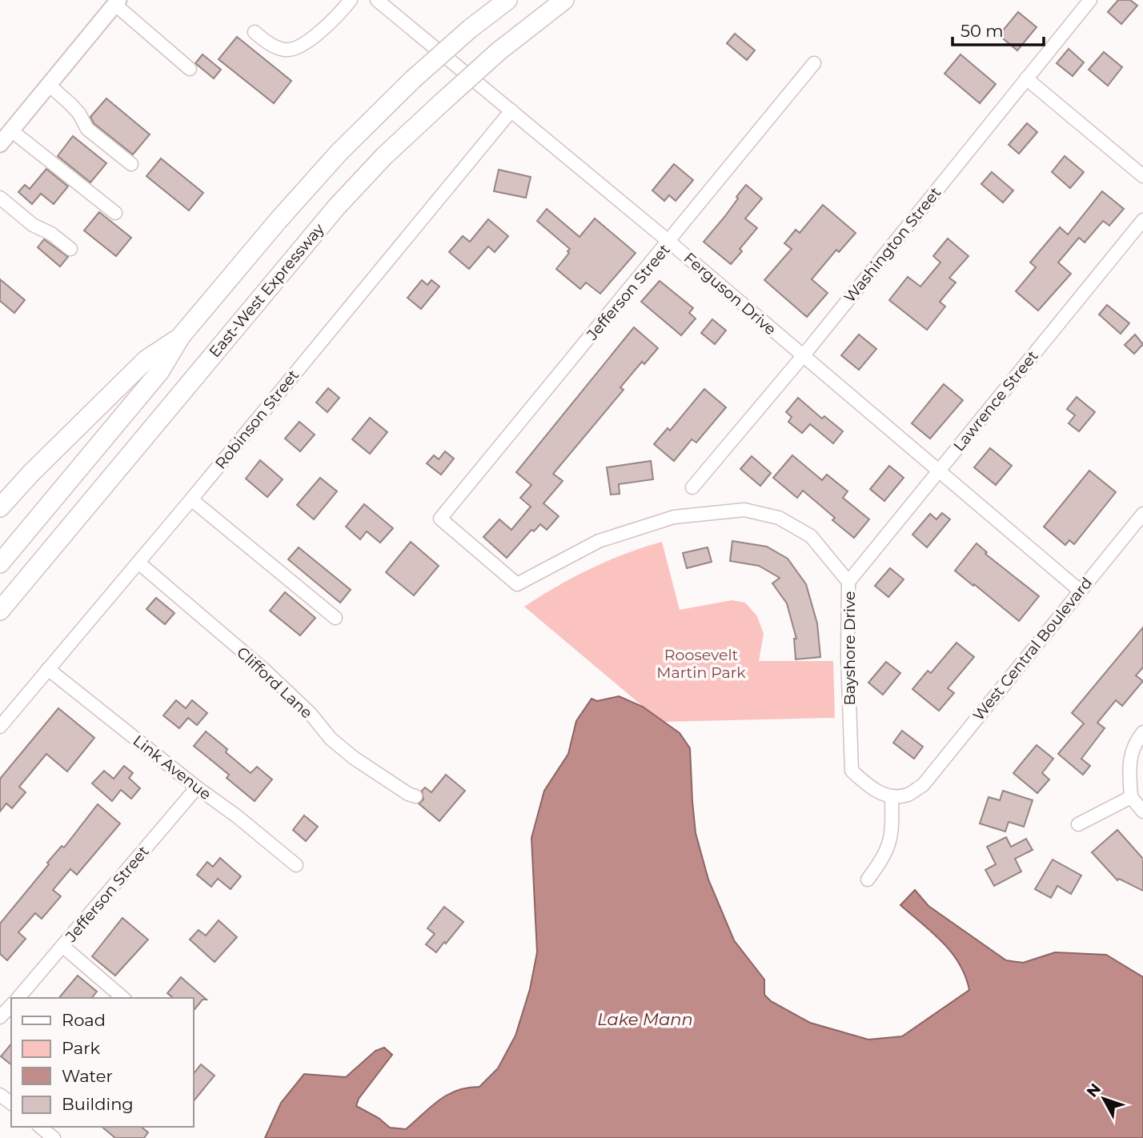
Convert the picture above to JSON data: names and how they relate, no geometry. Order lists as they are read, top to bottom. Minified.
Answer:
{"streets":{"highway":["East-West Expressway"],"street":["Washington Street","Jefferson Street","Ferguson Drive","Lawrence Street","Robinson Street","Bayshore Drive","West Central Boulevard","Clifford Lane","Link Avenue"]},"crossings":[["Washington Street","Ferguson Drive"],["Jefferson Street","Ferguson Drive"],["Jefferson Street","Bayshore Drive"],["Jefferson Street","Link Avenue"],["Ferguson Drive","Lawrence Street"],["Ferguson Drive","Robinson Street"],["Ferguson Drive","West Central Boulevard"],["Lawrence Street","Bayshore Drive"],["Robinson Street","Clifford Lane"],["Robinson Street","Link Avenue"],["Bayshore Drive","West Central Boulevard"]],"water":["Lake Mann"],"parks":["Roosevelt Martin Park"],"legend":["Road","Park","Water","Building"],"scale_bar":"50 m","north":"top left"}
